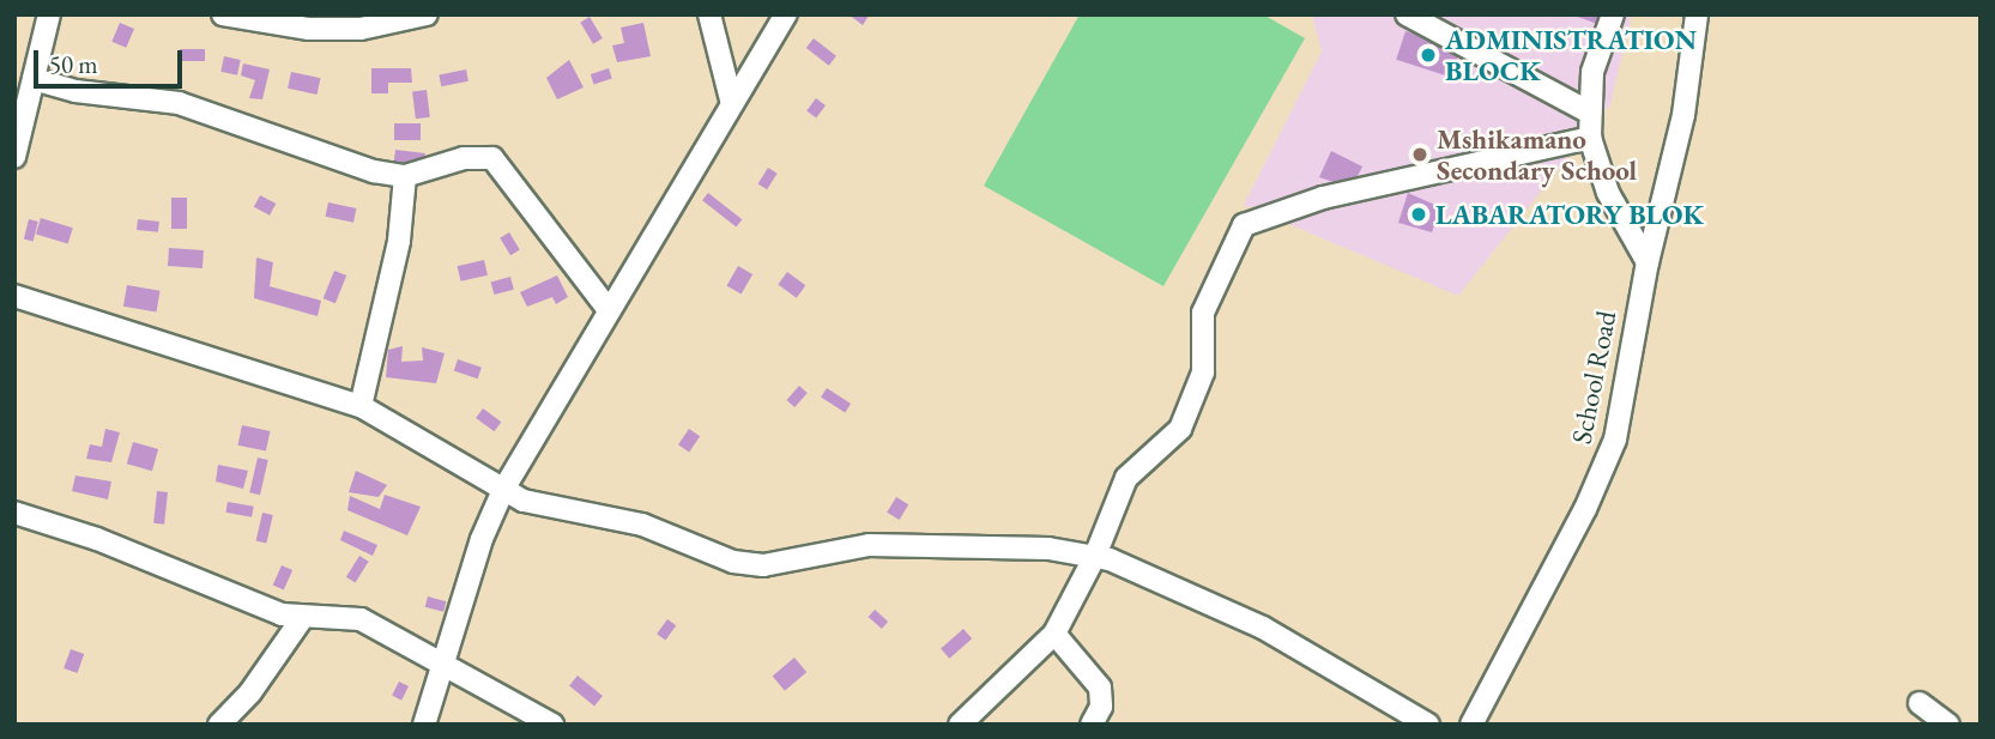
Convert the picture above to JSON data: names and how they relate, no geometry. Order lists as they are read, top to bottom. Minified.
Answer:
{"streets":{"street":["School Road"]},"places":["ADMINISTRATION BLOCK","Mshikamano Secondary School","LABARATORY BLOK"],"scale_bar":"50 m"}
